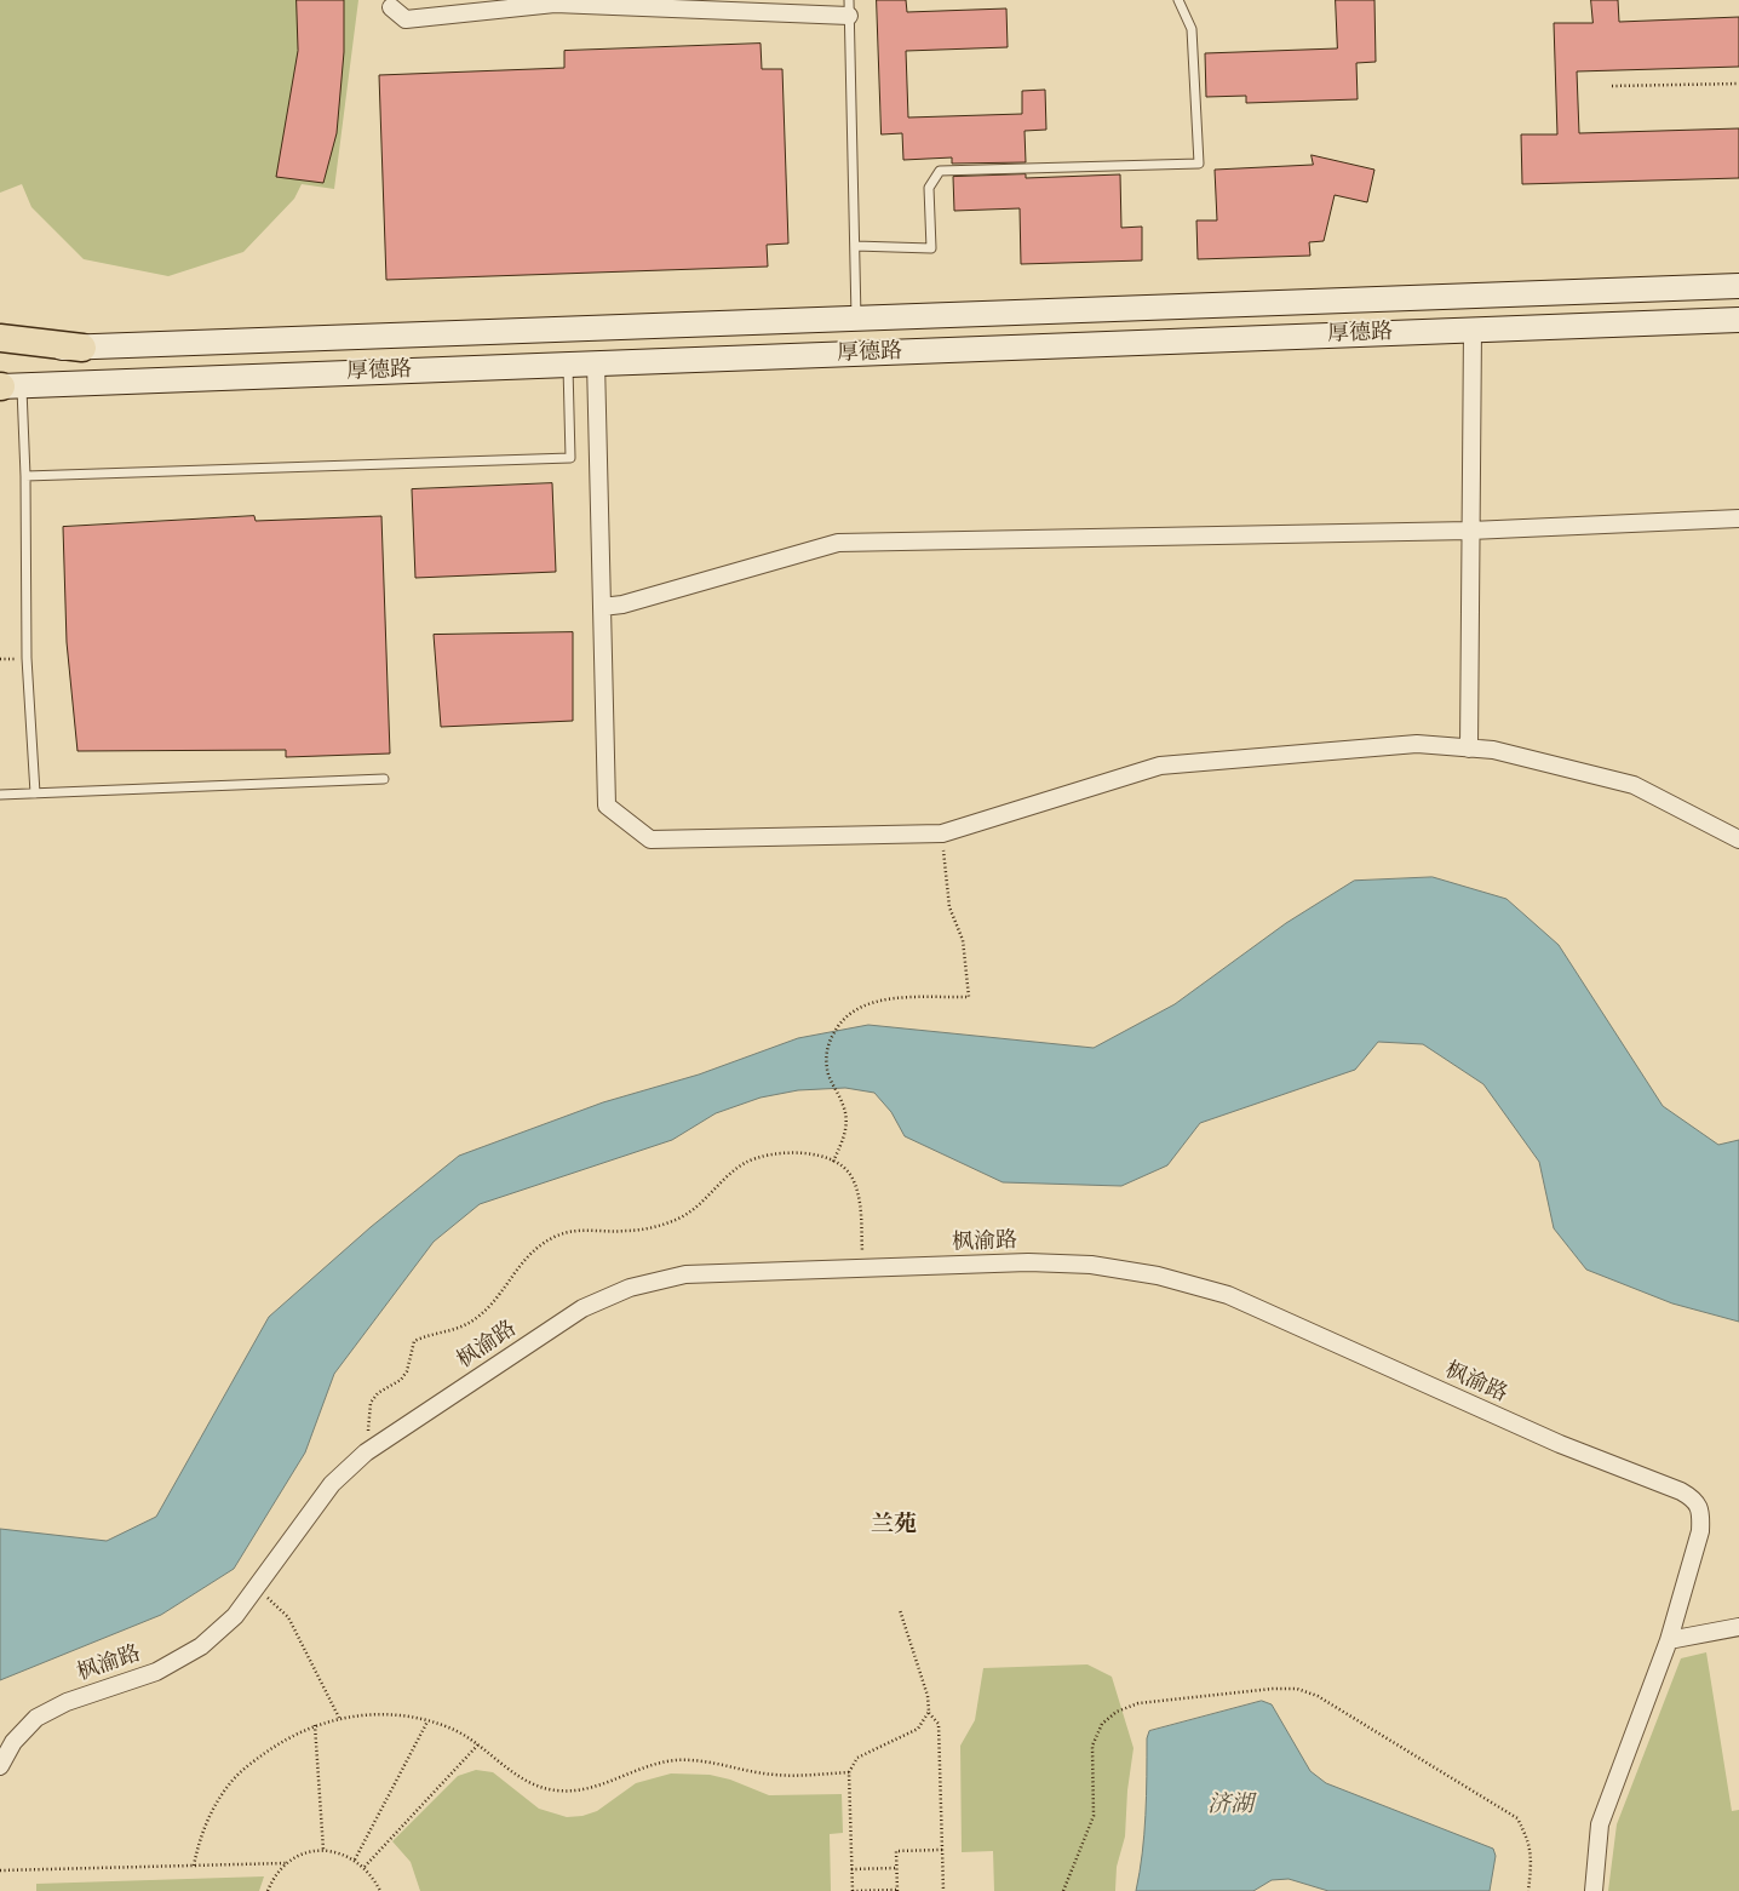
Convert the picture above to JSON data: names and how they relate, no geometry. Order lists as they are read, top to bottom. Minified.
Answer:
{"streets":{"main road":["厚德路"],"street":["枫渝路"]},"districts":["兰苑"],"water":["济湖"]}
